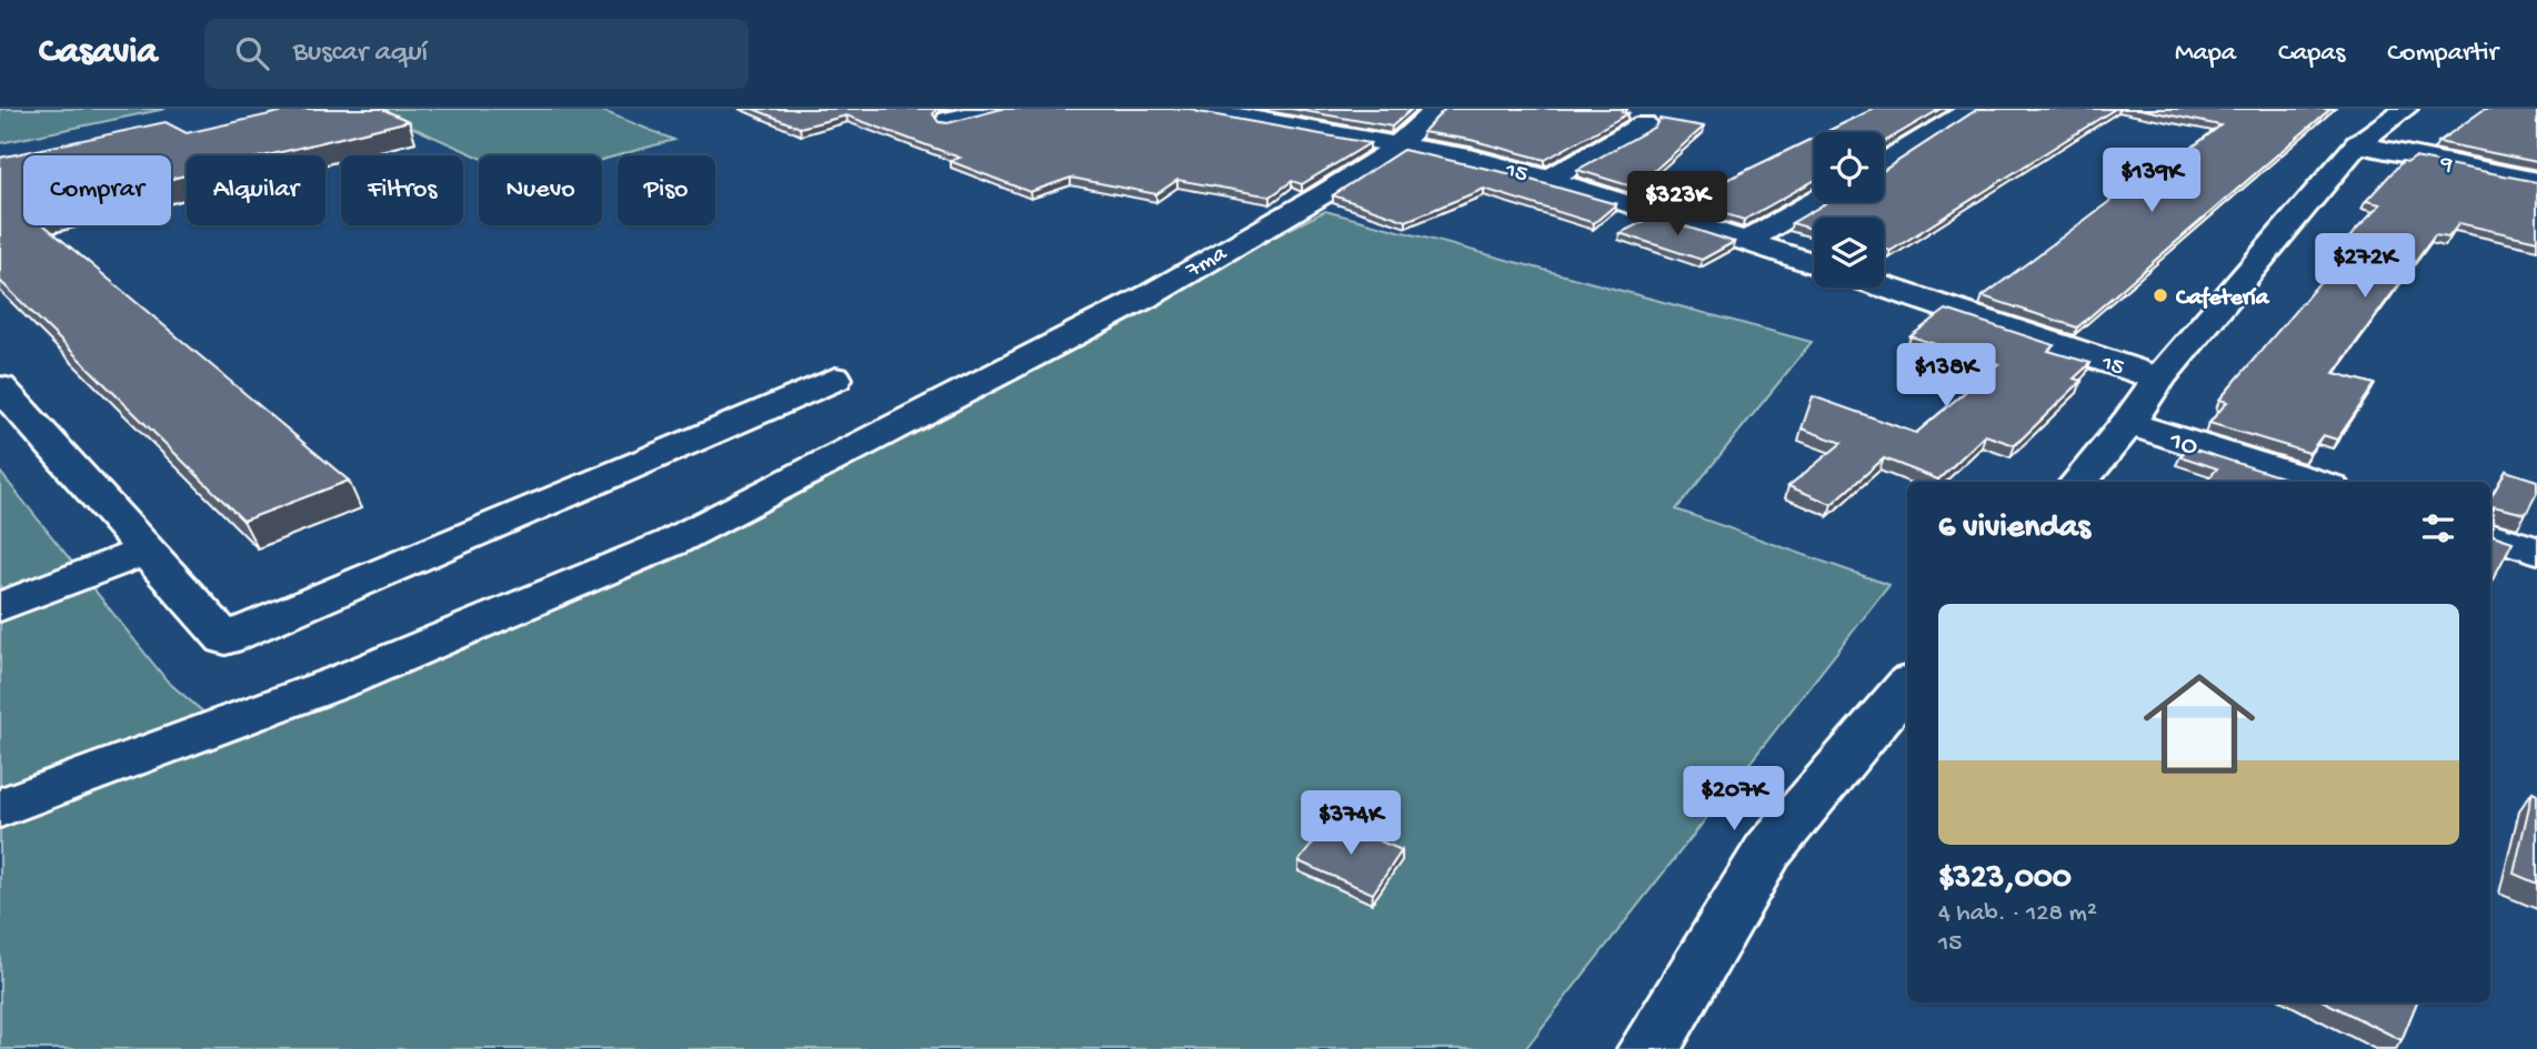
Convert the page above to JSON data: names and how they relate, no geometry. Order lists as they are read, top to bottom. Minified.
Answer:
{"streets":{"street":["9","15","7ma","10"]},"crossings":[["15","7ma"]],"places":["Cafetería"],"page":{"header":"Casavia","search":"Buscar aquí","nav":["Mapa","Capas","Compartir"],"price":["$139K","$323K","$272K","$138K","$207K","$374K"],"chip":["Comprar","Alquilar","Filtros","Nuevo","Piso"],"heading":"6 viviendas","list":[{"name":"$323,000","note":"4 hab. · 128 m² · 15"}]}}
